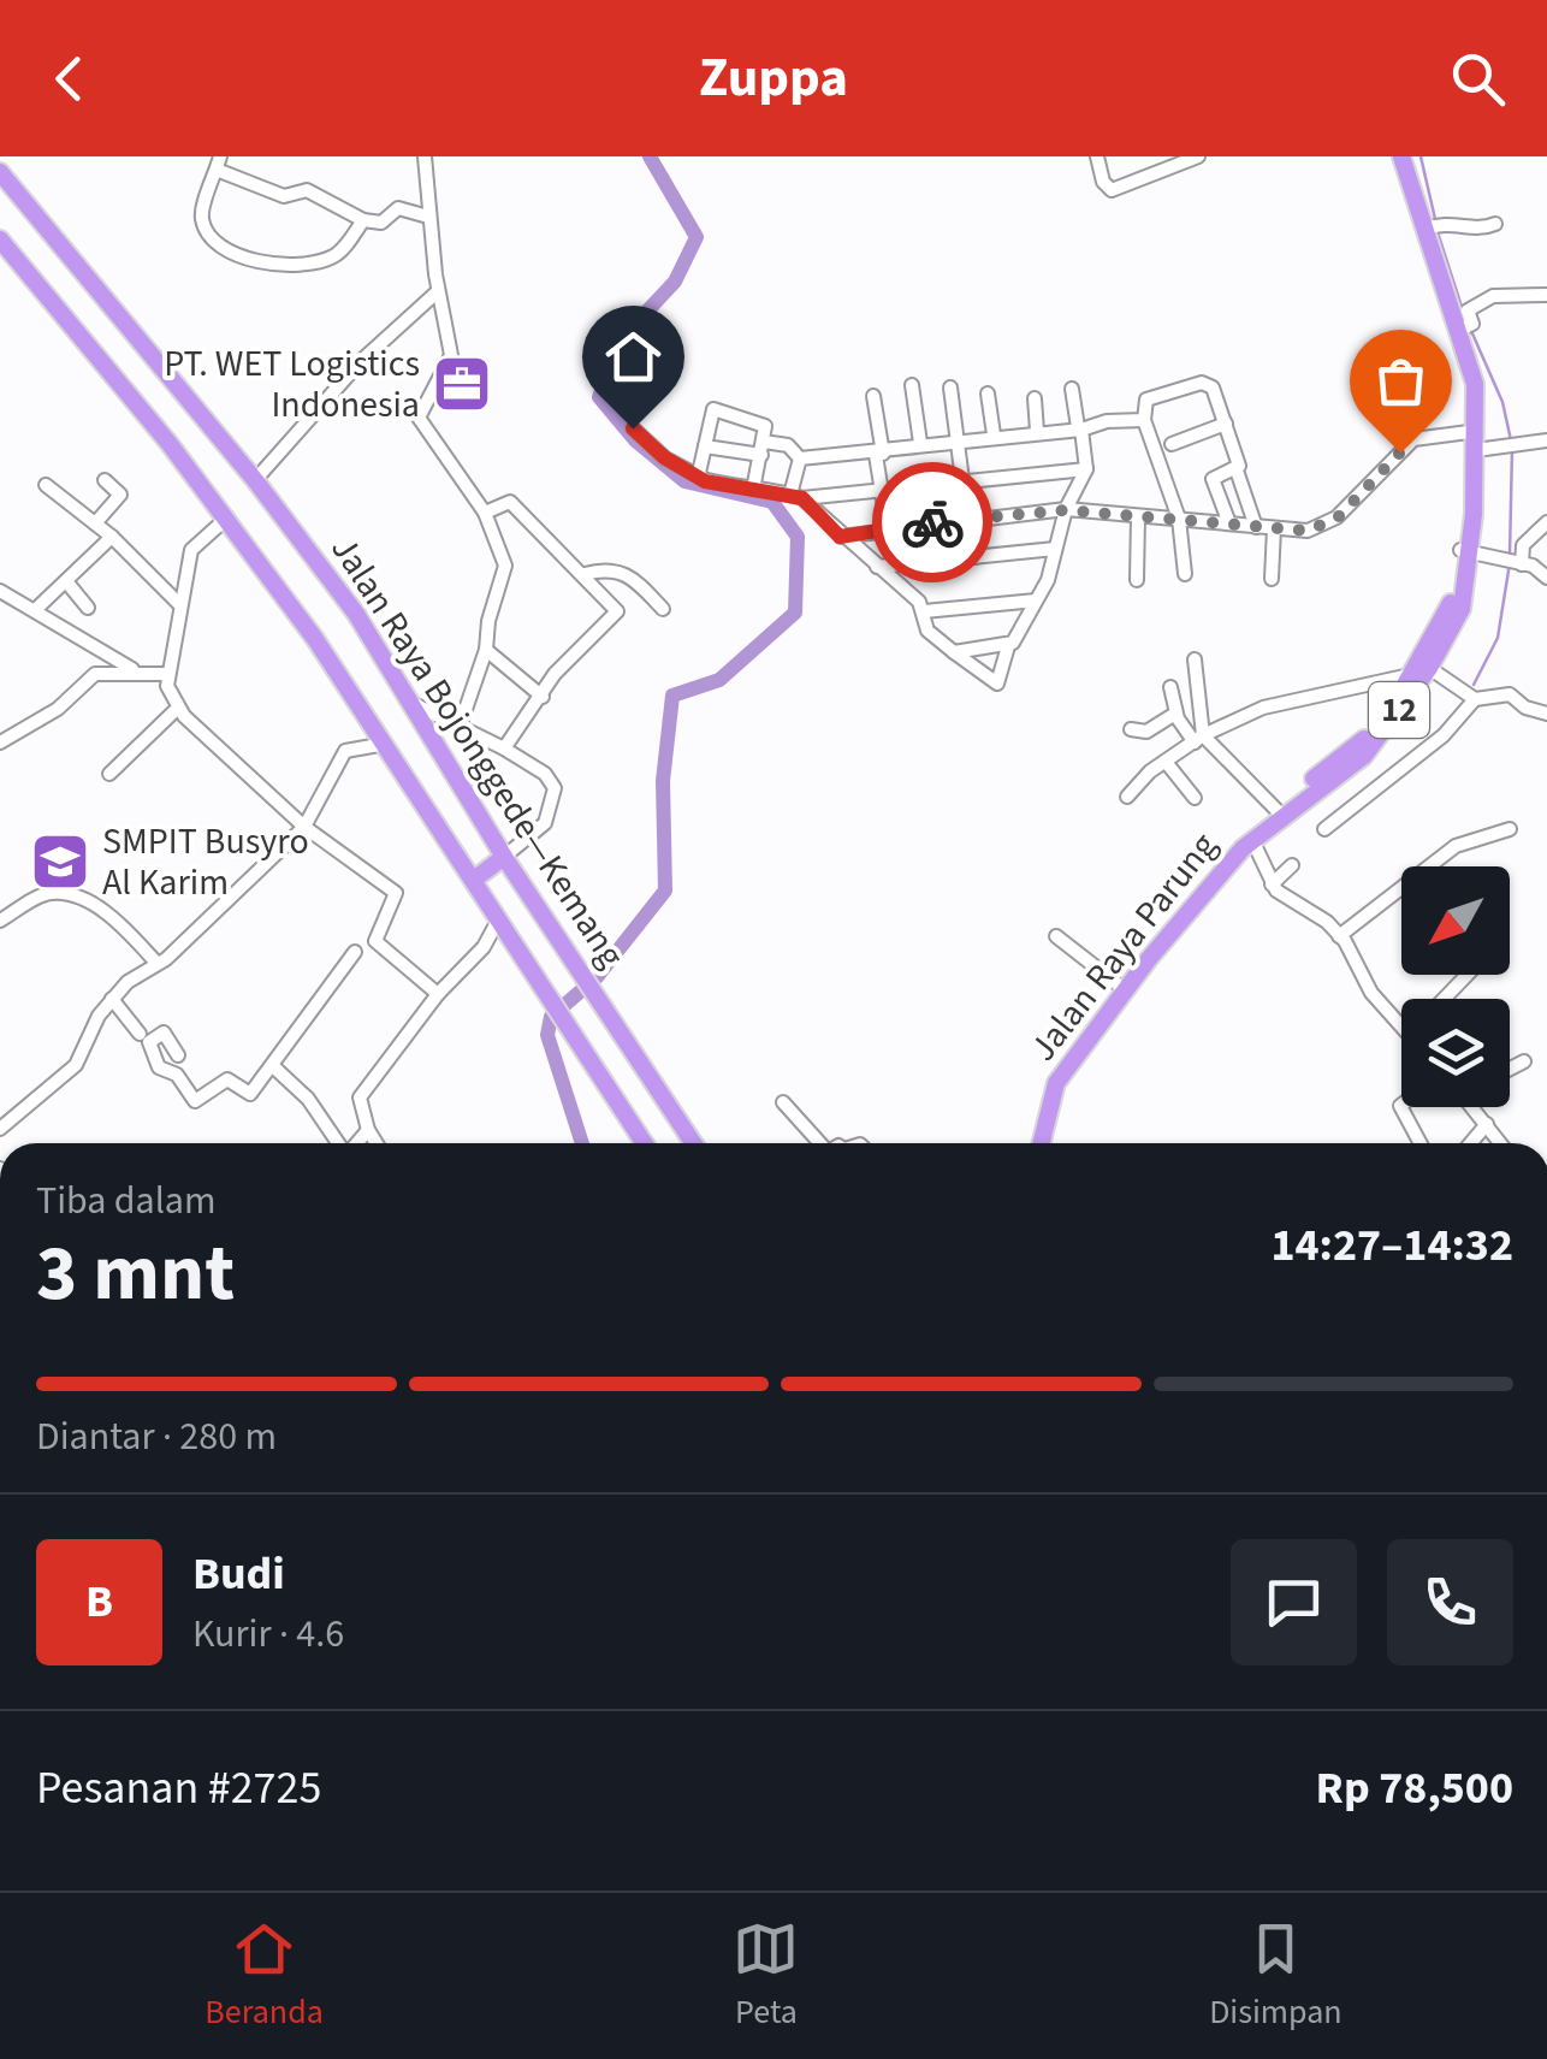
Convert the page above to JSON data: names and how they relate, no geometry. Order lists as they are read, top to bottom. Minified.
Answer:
{"streets":{"highway":["12","Jalan Raya Bojonggede—Kemang","Jalan Raya Parung"]},"places":{"office":["PT. WET Logistics Indonesia"],"school or university":["SMPIT Busyro Al Karim"]},"north":"bottom left","page":{"header":"Zuppa","heading":["3 mnt","Tiba dalam","14:27–14:32"],"panel":["Budi","Kurir · 4.6","Pesanan #2725","Rp 78,500"],"bar":"Diantar · 280 m","round":"B","tabs":["Beranda","Peta","Disimpan"]}}
